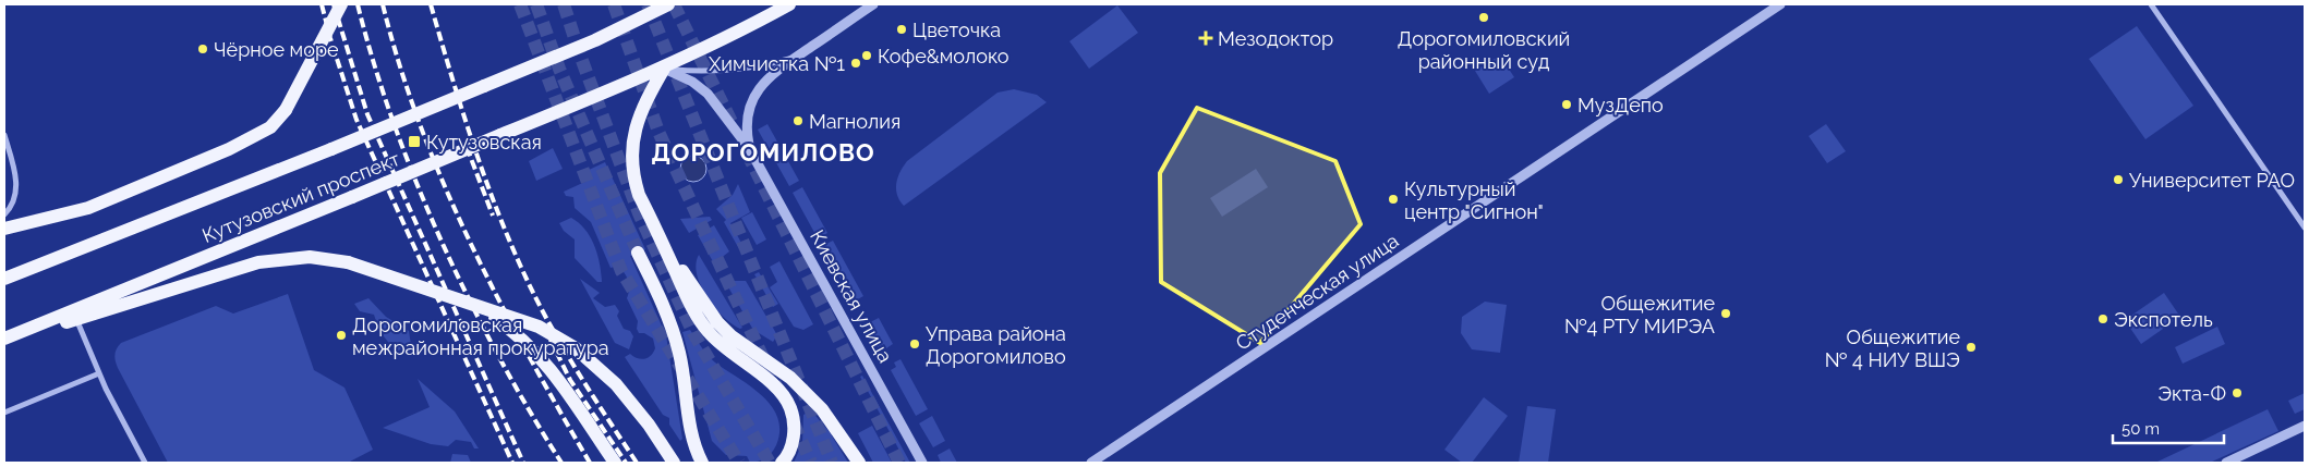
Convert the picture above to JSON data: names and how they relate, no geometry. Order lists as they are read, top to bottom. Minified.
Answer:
{"streets":{"main road":["Кутузовский проспект"],"street":["Студенческая улица","Киевская улица"]},"crossings":[["Кутузовский проспект","Киевская улица"]],"districts":["ДОРОГОМИЛОВО"],"places":{"other":["Дорогомиловский районный суд","Цветочка","Чёрное море","Кофе&молоко","Химчистка №1","МузДепо","Магнолия","Университет РАО","Культурный центр \"Сигнон\"","Общежитие №4 РТУ МИРЭА","Экспотель","Дорогомиловская межрайонная прокуратура","Управа района Дорогомилово","Общежитие № 4 НИУ ВШЭ","Экта-Ф"],"health":["Мезодоктор"],"transit":["Кутузовская"]},"scale_bar":"50 m"}
